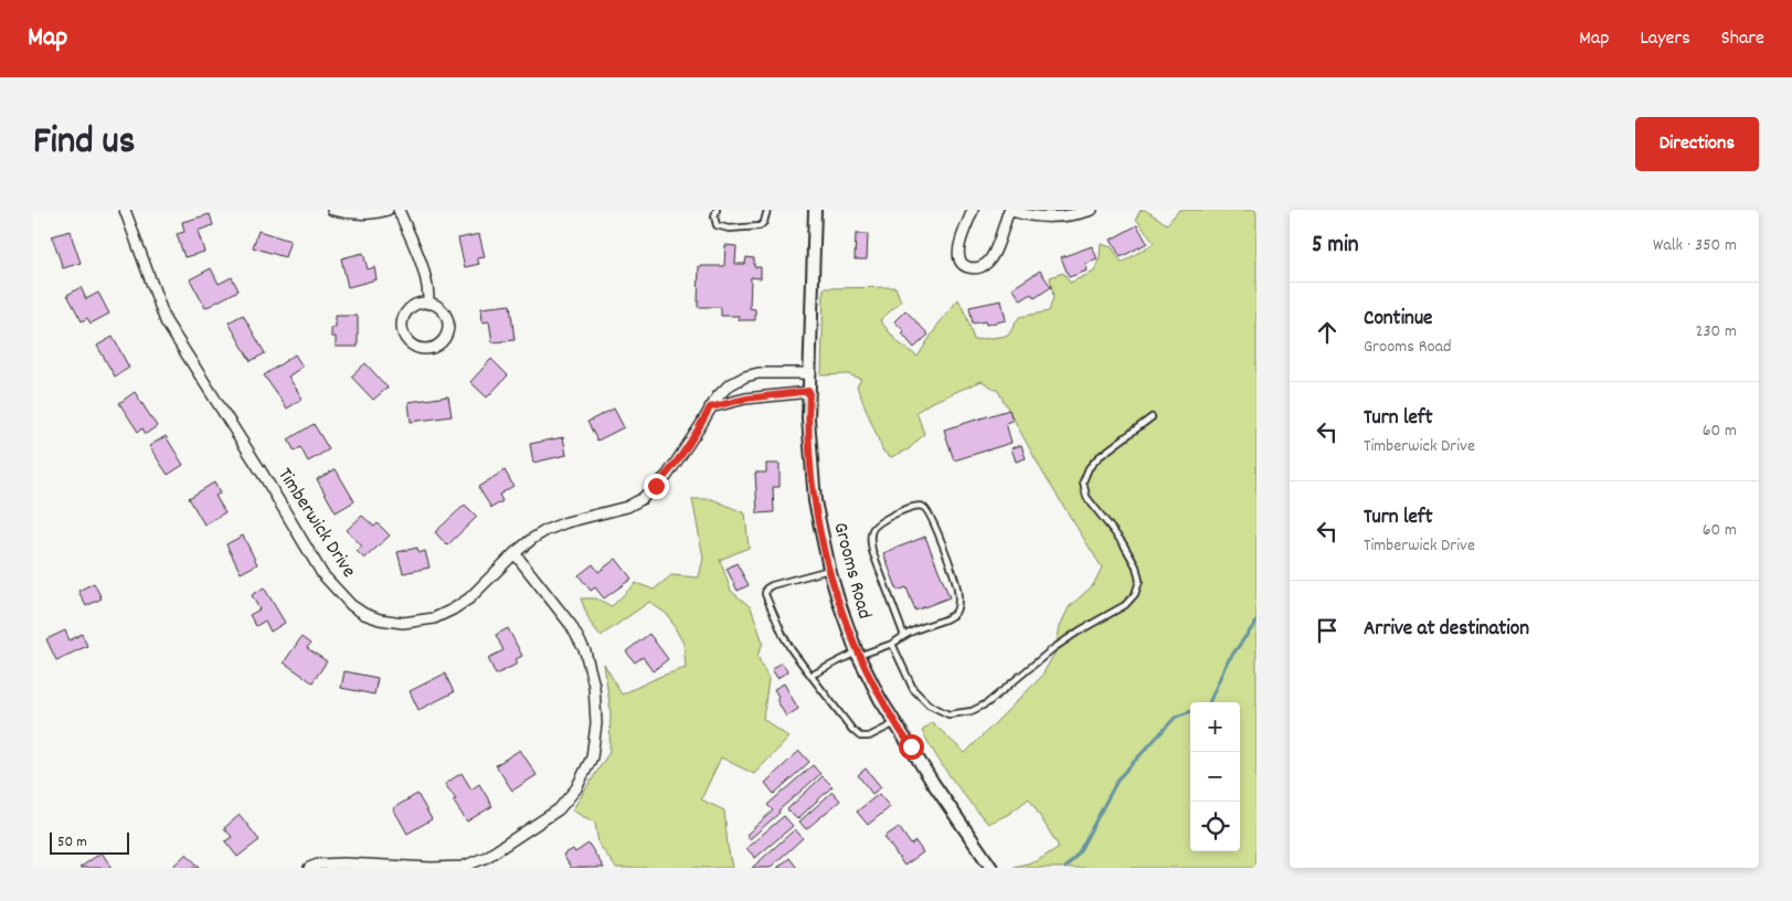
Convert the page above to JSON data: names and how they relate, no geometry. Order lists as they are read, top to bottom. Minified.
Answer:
{"streets":{"street":["Timberwick Drive","Grooms Road"]},"crossings":[["Timberwick Drive","Grooms Road"]],"scale_bar":"50 m","page":{"header":"Map","nav":["Map","Layers","Share"],"title":"Find us","buttons":"Directions","heading":["5 min","Walk · 350 m"],"list":[["Continue","Grooms Road","230 m"],["Turn left","Timberwick Drive","60 m"],["Turn left","Timberwick Drive","60 m"],"Arrive at destination"],"map_buttons":["+","−"],"scale":"50 m"}}
